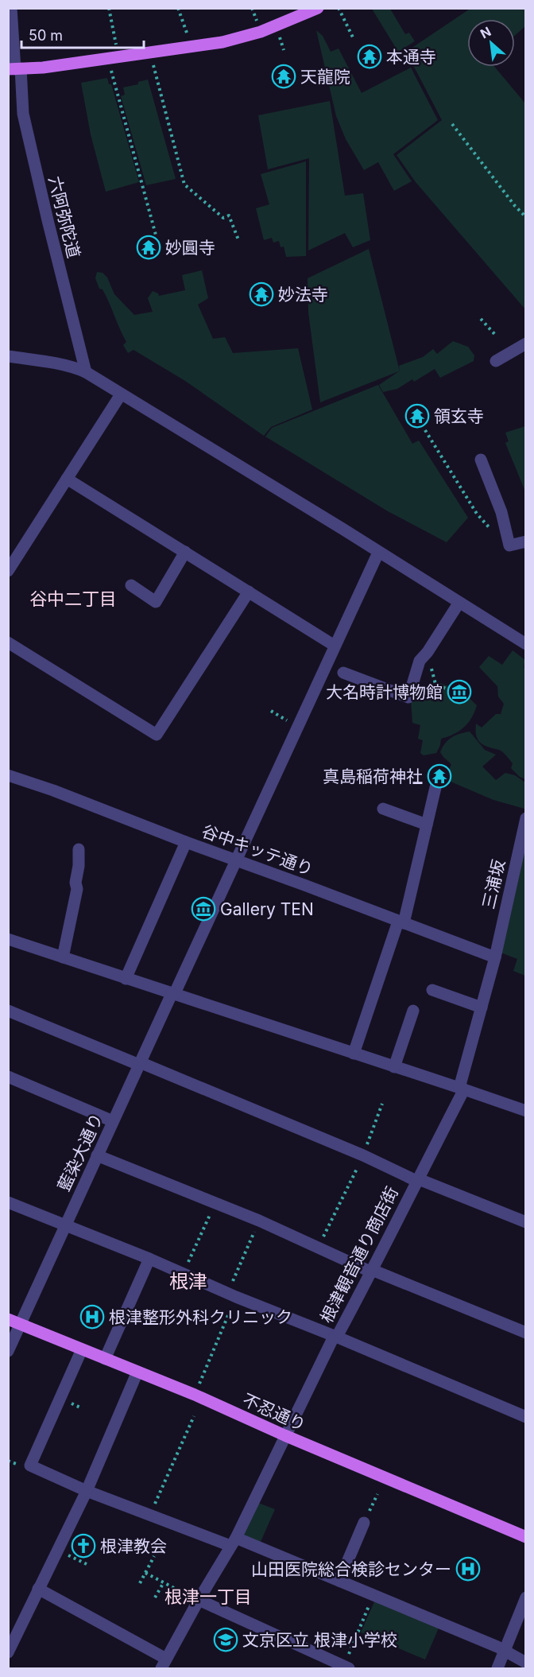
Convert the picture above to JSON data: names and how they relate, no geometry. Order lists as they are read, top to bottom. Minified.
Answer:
{"streets":{"main road":["不忍通り"],"street":["六阿弥陀道","谷中キッテ通り","三浦坂","藍染大通り","根津観音通り商店街"]},"crossings":[["谷中キッテ通り","三浦坂"],["谷中キッテ通り","藍染大通り"],["三浦坂","根津観音通り商店街"],["藍染大通り","不忍通り"],["根津観音通り商店街","不忍通り"]],"districts":["谷中二丁目","根津","根津一丁目"],"places":{"temple":["本通寺","天龍院","妙圓寺","妙法寺","領玄寺","真島稲荷神社"],"museum":["大名時計博物館","Gallery TEN"],"hospital":["根津整形外科クリニック","山田医院総合検診センター"],"church":["根津教会"],"school or university":["文京区立 根津小学校"]},"scale_bar":"50 m","north":"top left"}
